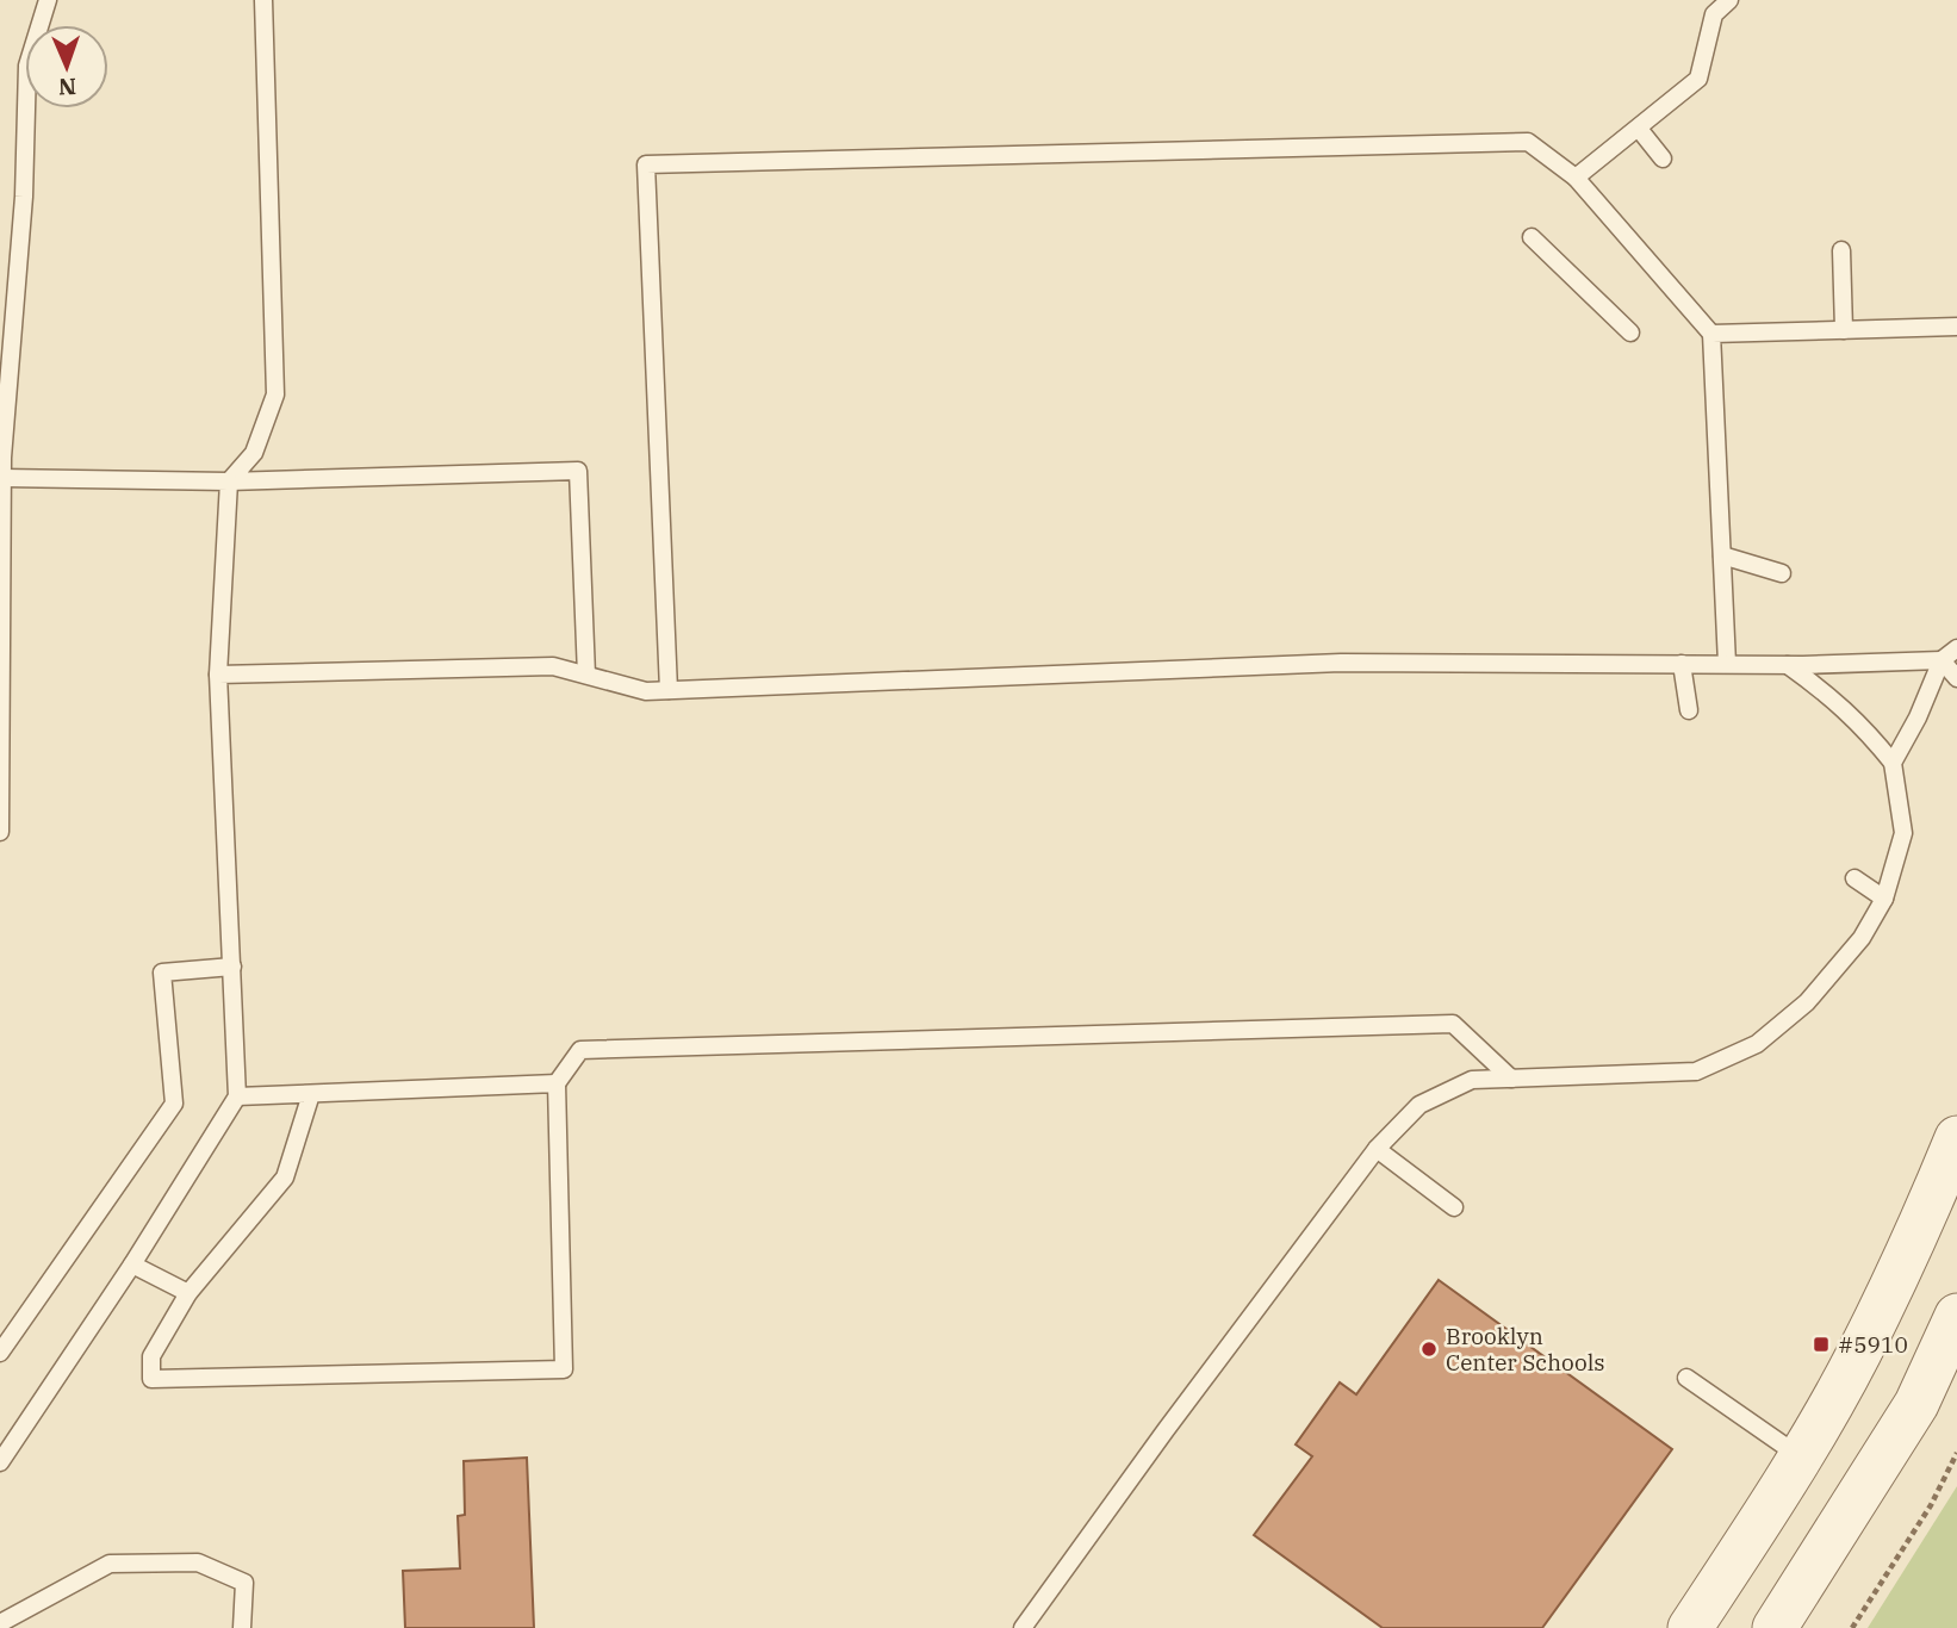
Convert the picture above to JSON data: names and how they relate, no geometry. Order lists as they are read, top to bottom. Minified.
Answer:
{"places":{"transit":["#5910"],"other":["Brooklyn Center Schools"]},"north":"bottom"}
